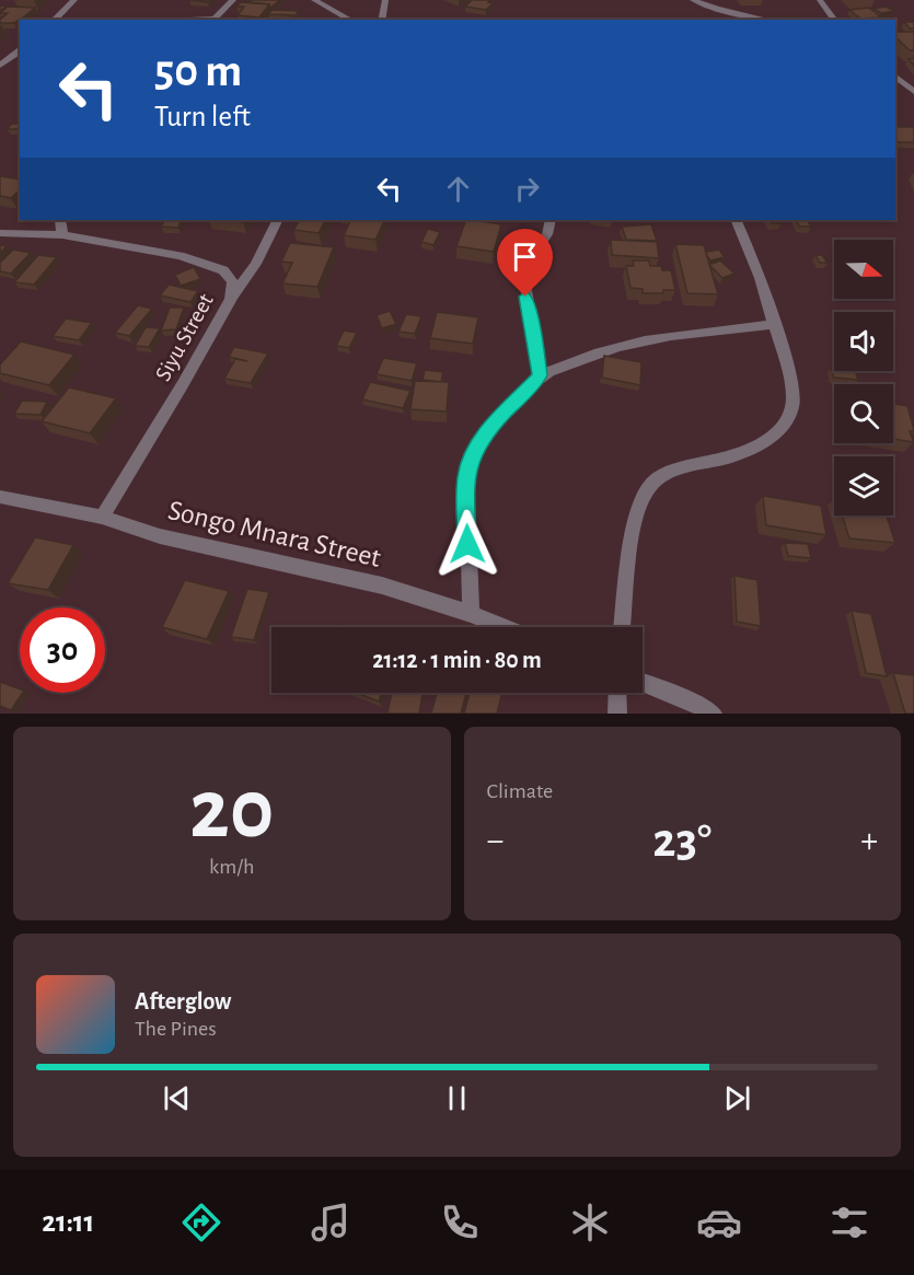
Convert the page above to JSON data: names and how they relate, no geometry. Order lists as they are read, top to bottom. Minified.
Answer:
{"streets":{"street":["Siyu Street","Songo Mnara Street"]},"crossings":[["Siyu Street","Songo Mnara Street"]],"north":"right","page":{"turn":["50 m","Turn left"],"limit":"30","trip":"21:12 · 1 min · 80 m","tile":[["20","km/h"],"Climate"],"heat":["−","23°","+"],"song":["Afterglow","The Pines"],"tabs":"21:11"}}
